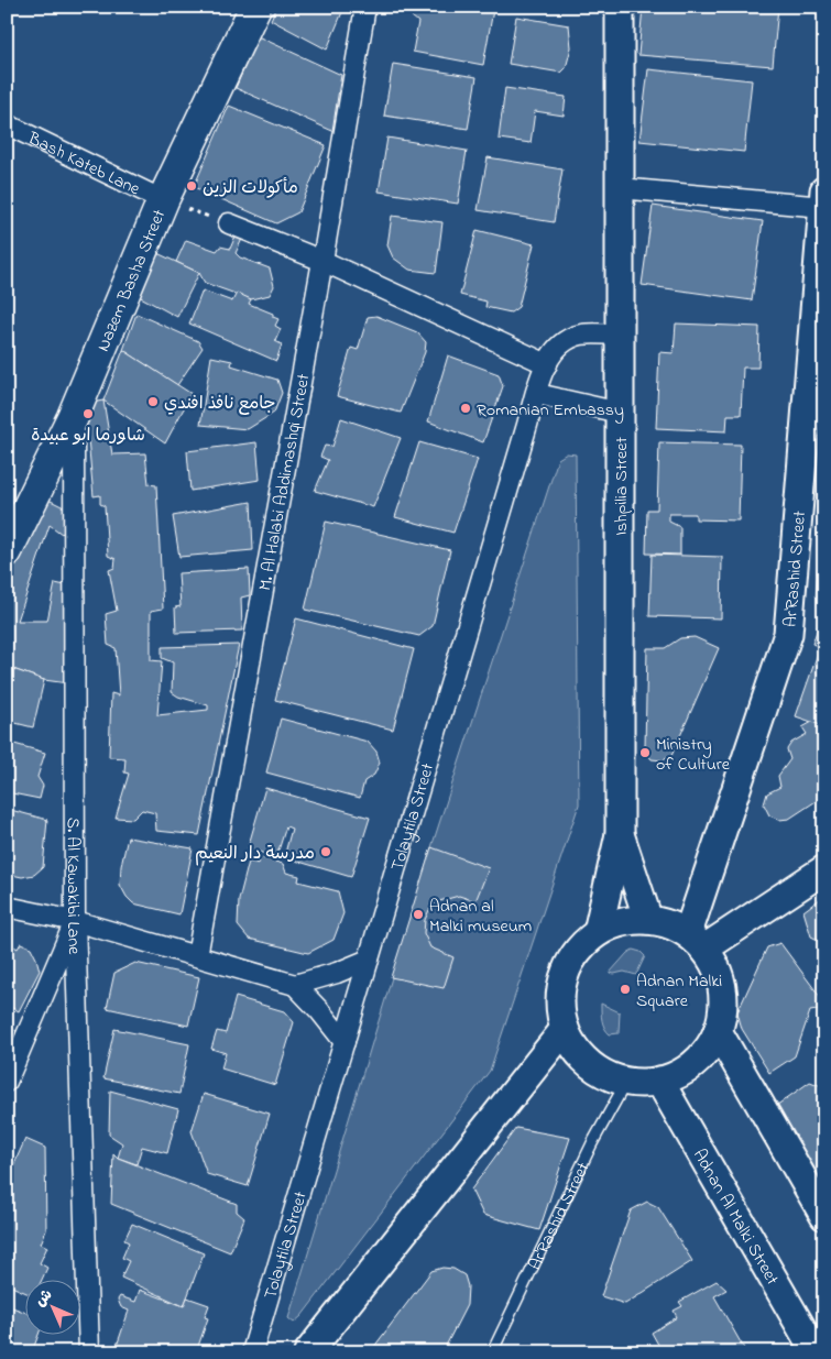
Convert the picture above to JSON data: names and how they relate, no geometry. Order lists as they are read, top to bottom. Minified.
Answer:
{"streets":{"main road":["Nazem Basha Street","Ishpilia Street","Ar'Rashid Street","Adnan Al Malki Street"],"street":["Bash Kateb Lane","M. Al Halabi Addimashqi Street","Tolaytila Street","S. Al Kawakibi Lane"]},"crossings":[["Bash Kateb Lane","Nazem Basha Street"],["Nazem Basha Street","S. Al Kawakibi Lane"],["Ishpilia Street","Tolaytila Street"],["Ar'Rashid Street","Adnan Al Malki Street"]],"places":["مأكولات الزين","جامع نافذ افندي","Romanian Embassy","شاورما ابو عبيدة","Ministry of Culture","مدرسة دار النعيم","Adnan al Malki museum","Adnan Malki Square"],"north":"top left"}
